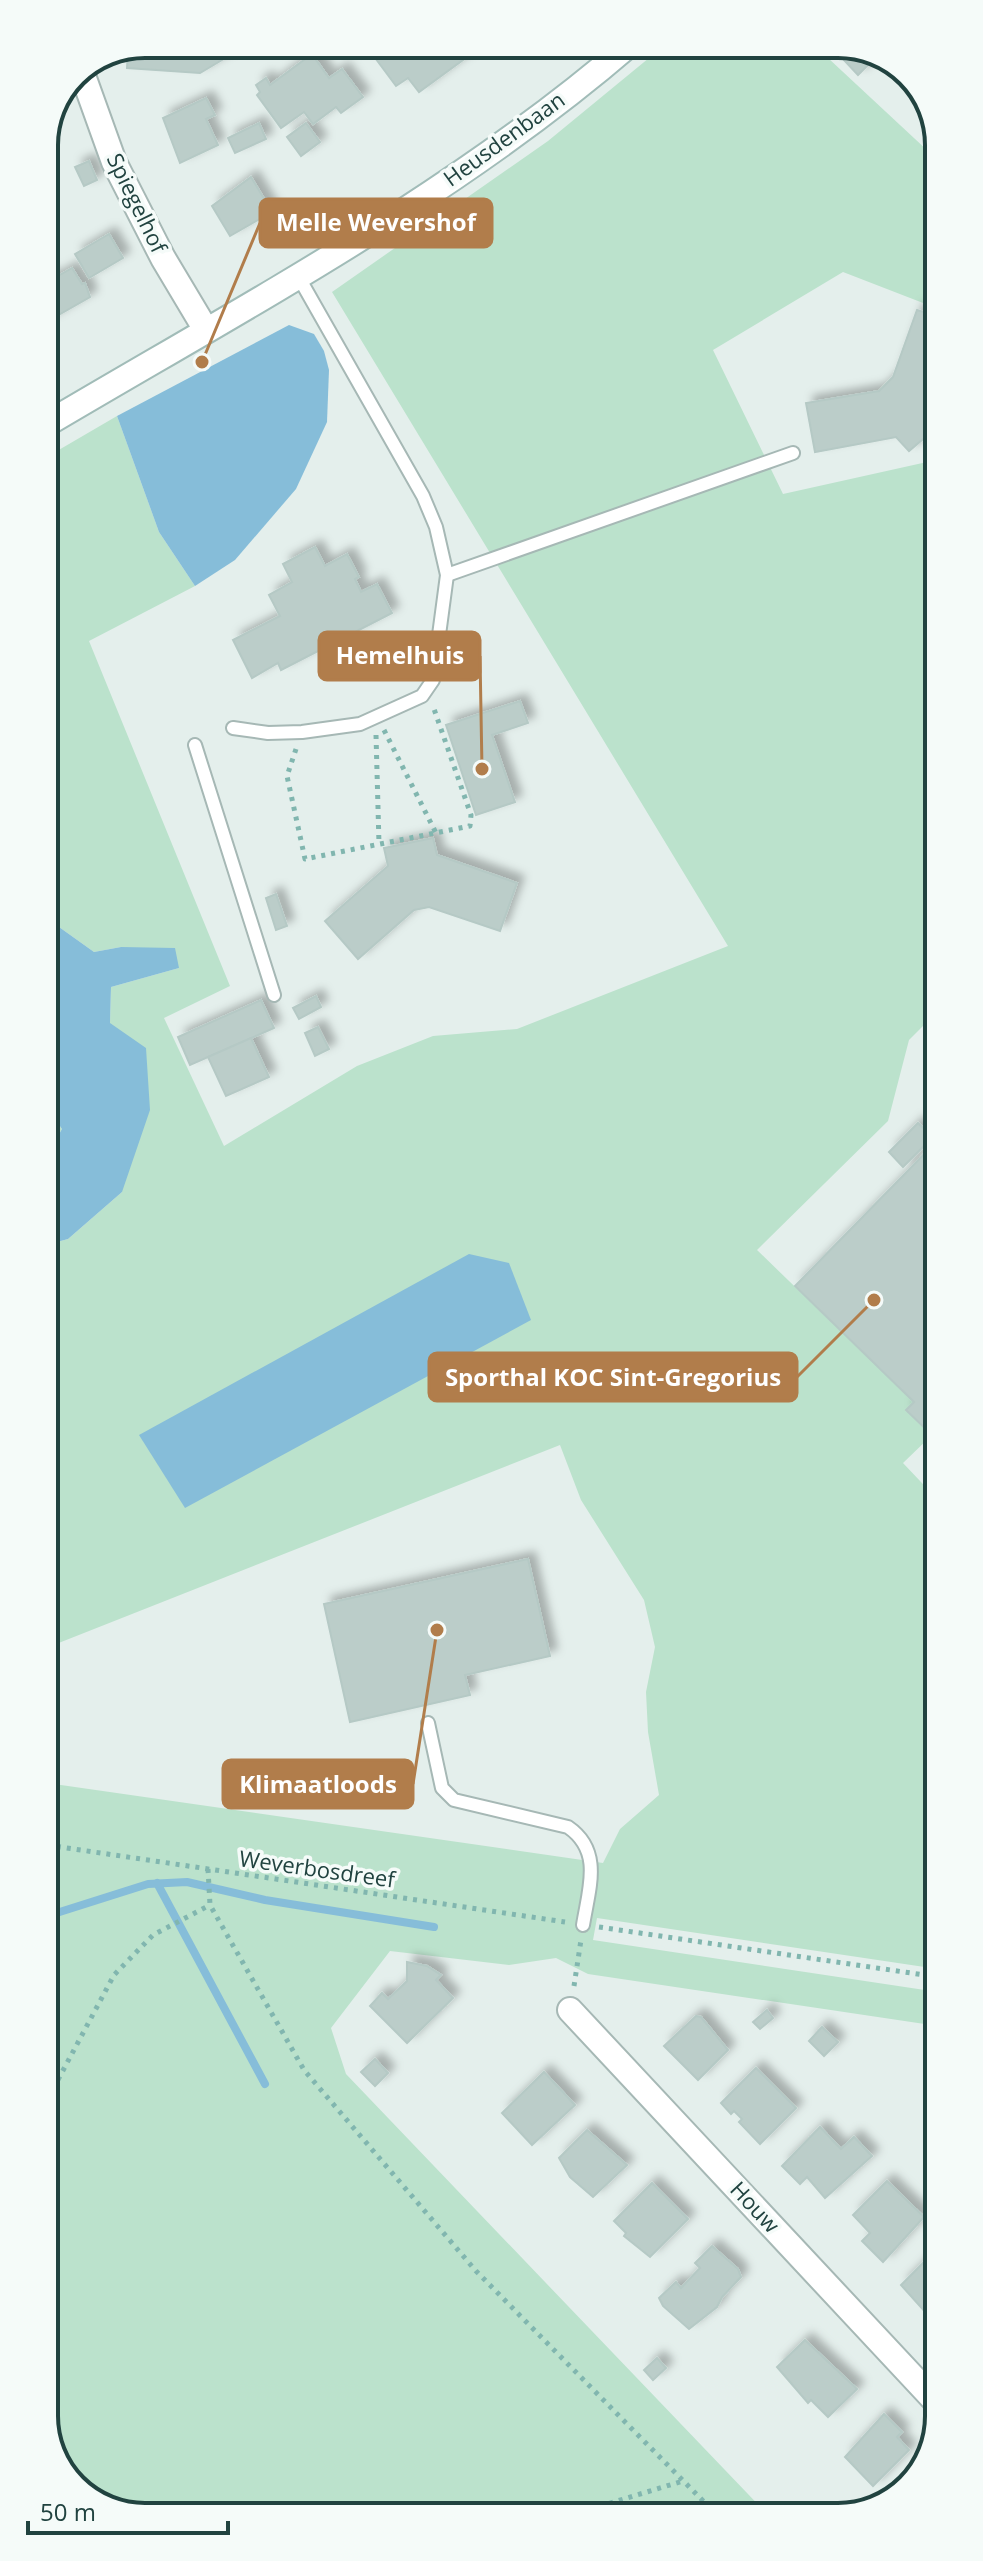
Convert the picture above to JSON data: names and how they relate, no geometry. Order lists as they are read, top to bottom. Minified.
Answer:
{"streets":{"street":["Heusdenbaan","Spiegelhof","Houw"],"path":["Weverbosdreef"]},"crossings":[["Heusdenbaan","Spiegelhof"]],"places":["Melle Wevershof","Hemelhuis","Sporthal KOC Sint-Gregorius","Klimaatloods"],"scale_bar":"50 m"}
